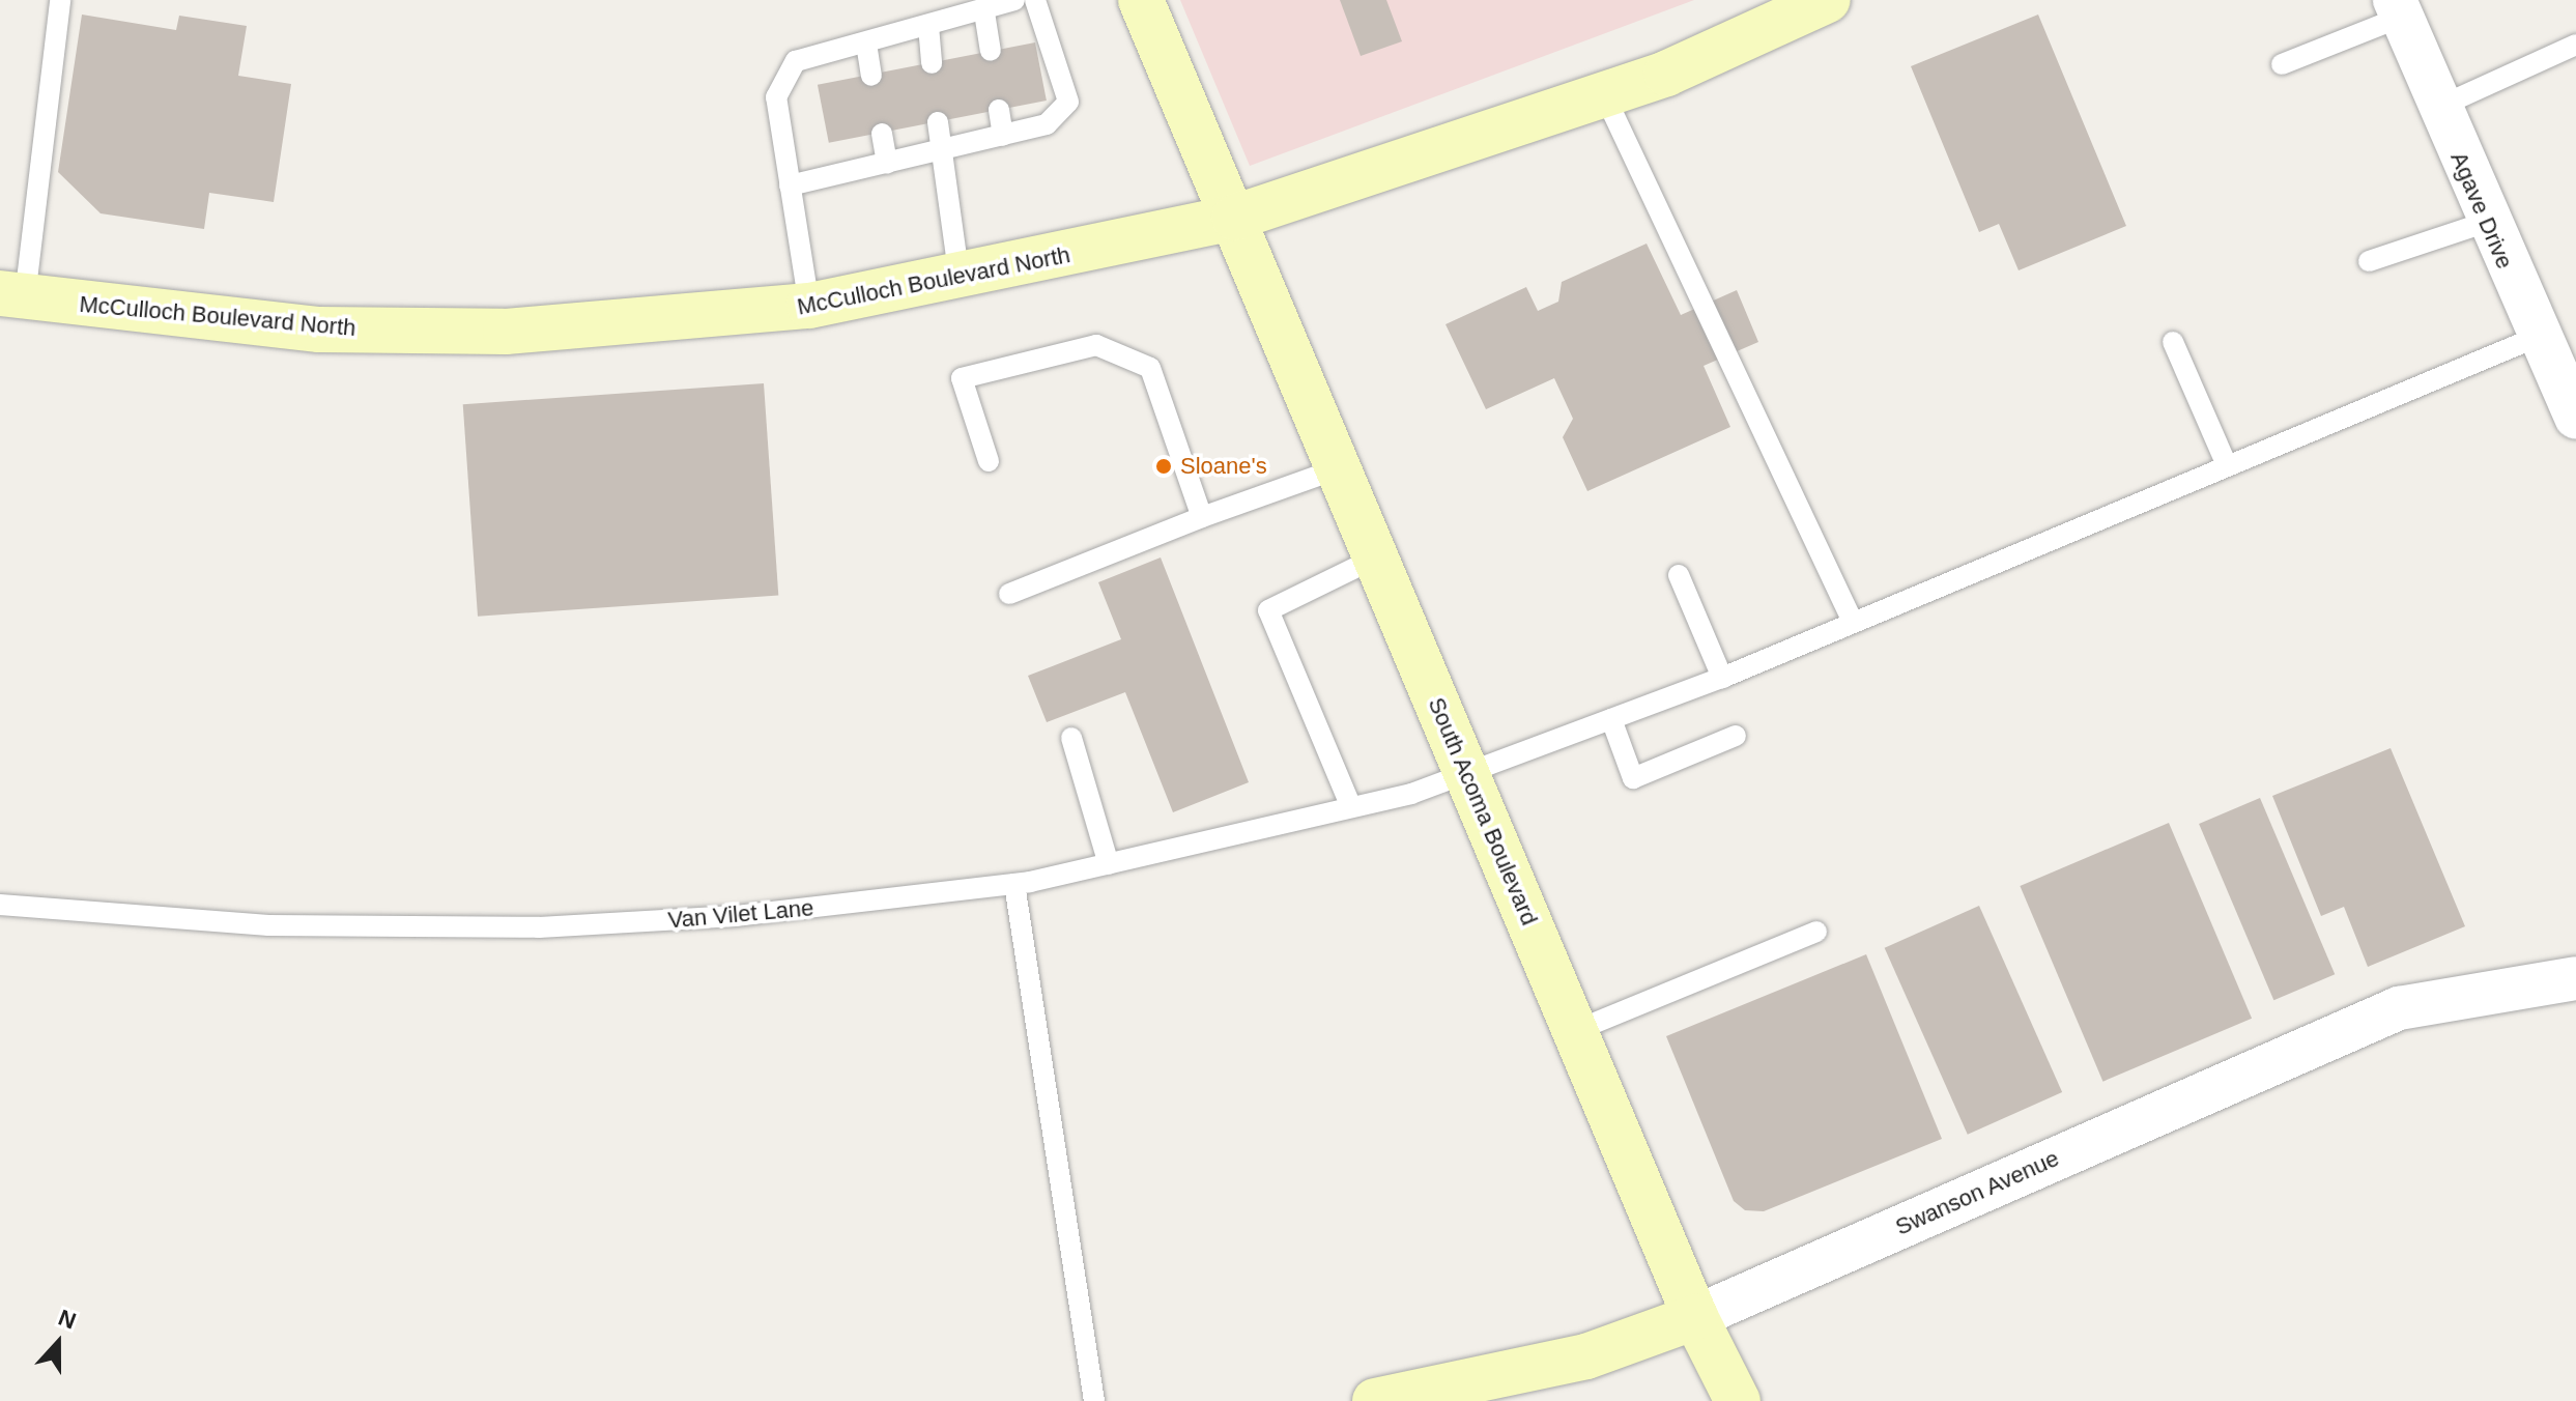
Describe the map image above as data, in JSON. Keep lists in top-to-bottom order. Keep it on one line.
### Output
{"streets":{"main road":["McCulloch Boulevard North","South Acoma Boulevard","Swanson Avenue"],"street":["Agave Drive"],"lane":["Van Vilet Lane"]},"crossings":[["Agave Drive","Van Vilet Lane"],["McCulloch Boulevard North","South Acoma Boulevard"],["South Acoma Boulevard","Van Vilet Lane"],["South Acoma Boulevard","Swanson Avenue"]],"places":["Sloane's"],"north":"top"}
